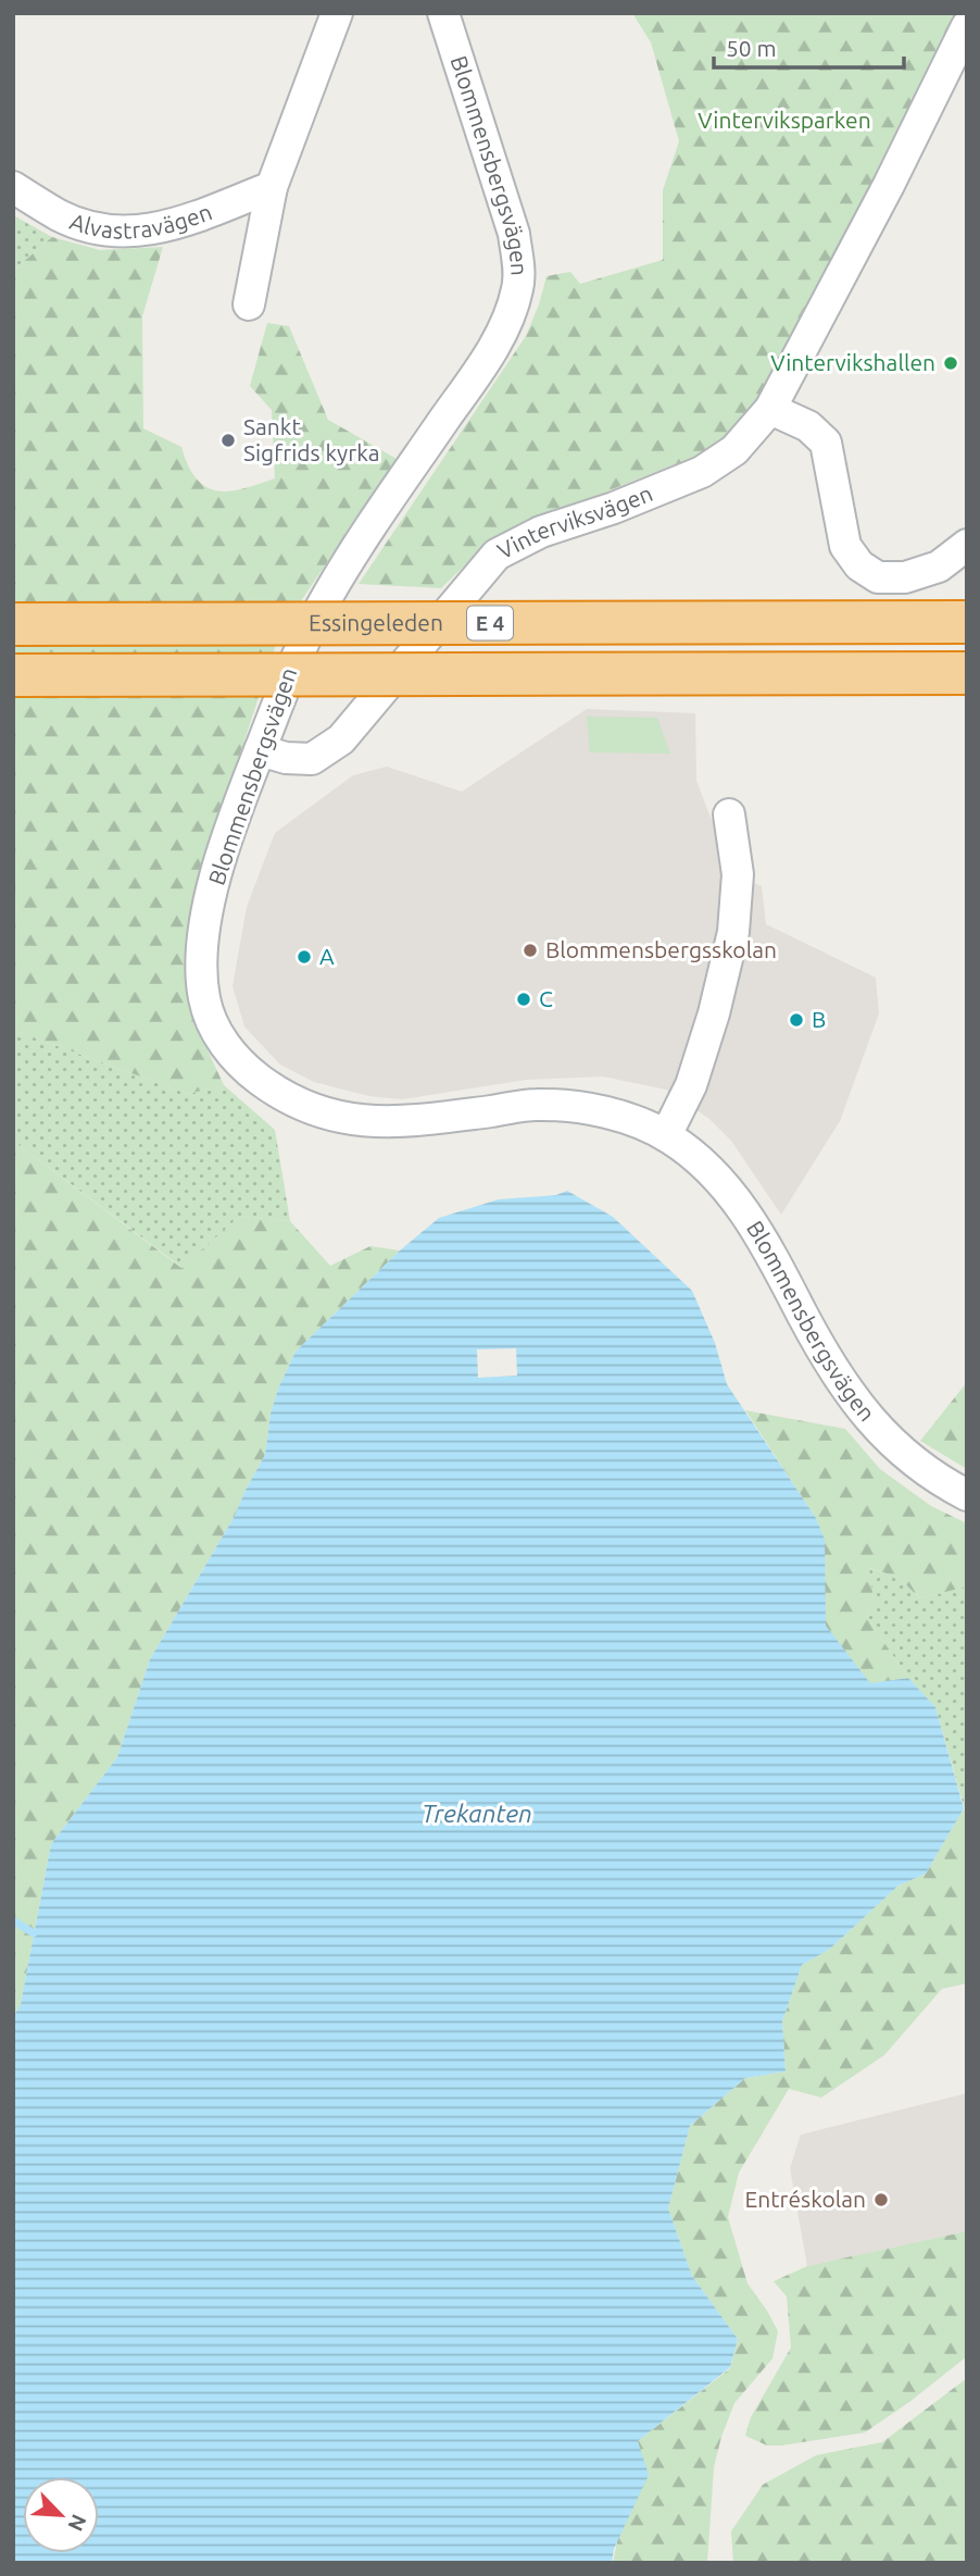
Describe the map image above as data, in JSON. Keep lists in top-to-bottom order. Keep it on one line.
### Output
{"streets":{"highway":["Essingeleden","E 4"],"street":["Blommensbergsvägen","Alvastravägen","Vinterviksvägen"]},"crossings":[["Blommensbergsvägen","Vinterviksvägen"]],"water":["Trekanten"],"parks":["Vinterviksparken"],"places":["Vintervikshallen","Sankt Sigfrids kyrka","Blommensbergsskolan","A","C","B","Entréskolan"],"scale_bar":"50 m","north":"bottom right"}
